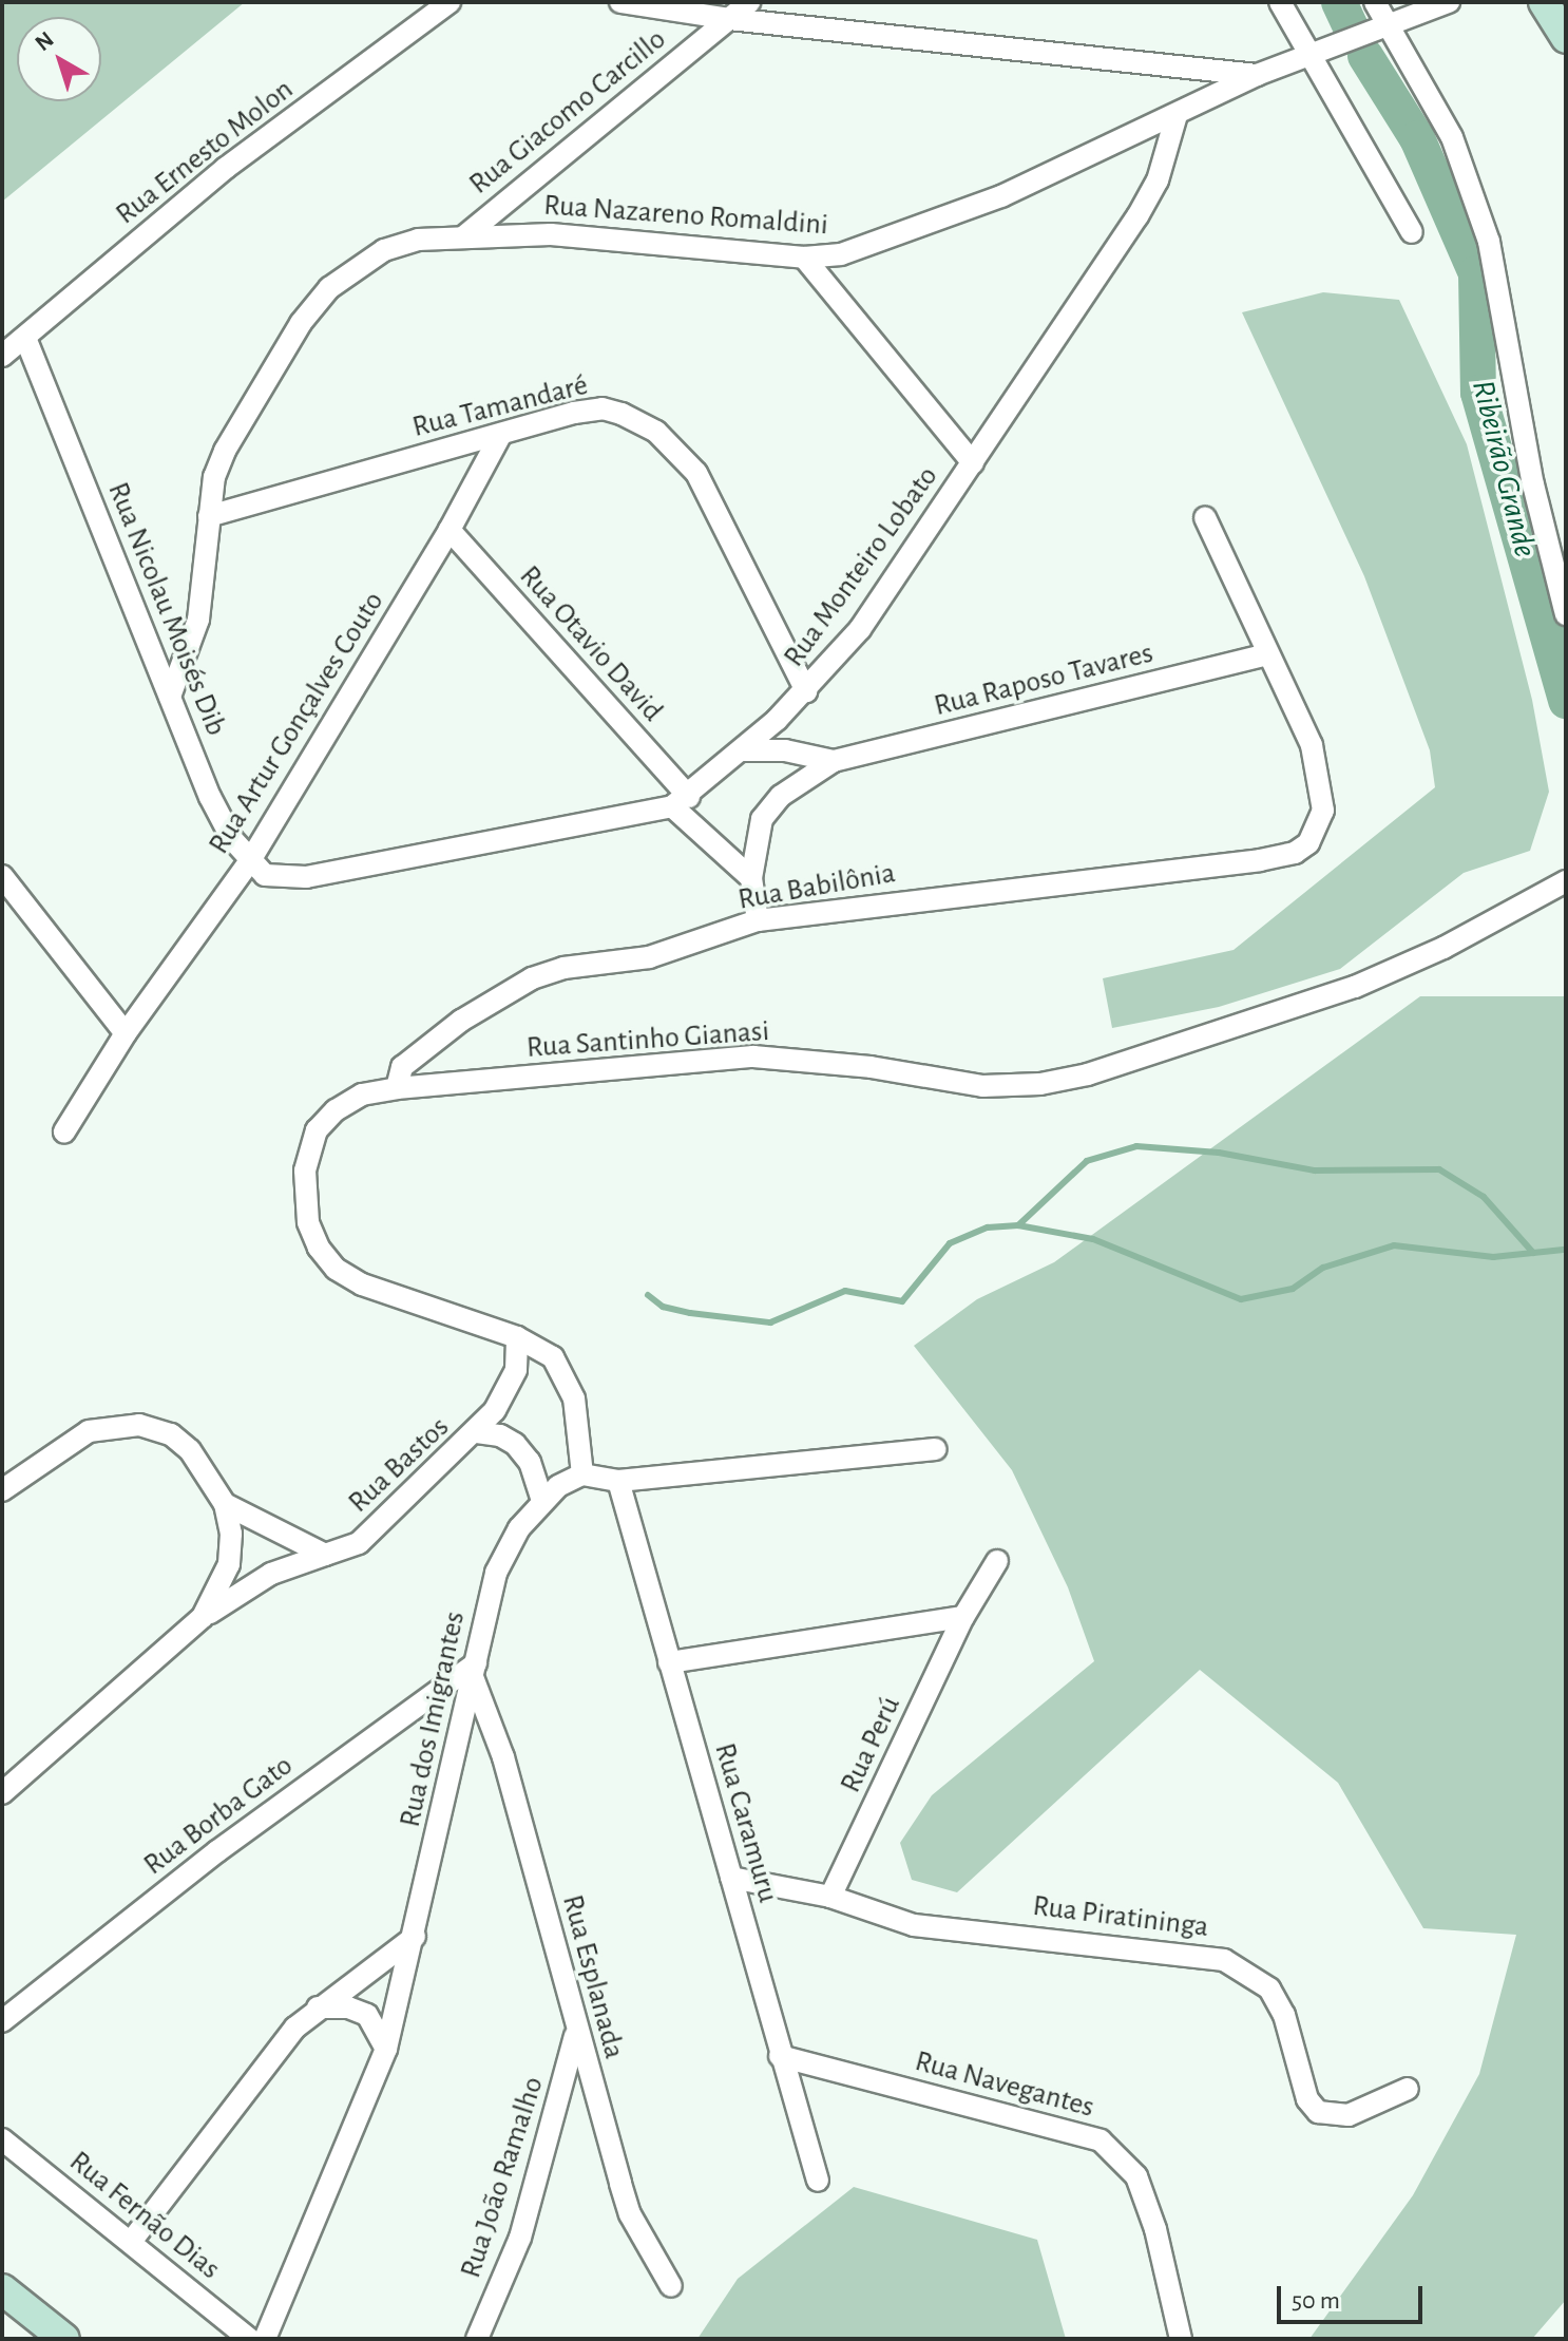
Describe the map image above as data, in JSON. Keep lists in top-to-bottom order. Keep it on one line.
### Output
{"streets":{"street":["Rua Giacomo Carcillo","Rua Ernesto Molon","Rua Nazareno Romaldini","Rua Tamandaré","Rua Monteiro Lobato","Rua Nicolau Moisés Dib","Rua Otavio David","Rua Raposo Tavares","Rua Artur Gonçalves Couto","Rua Babilônia","Rua Santinho Gianasi","Rua Bastos","Rua dos Imigrantes","Rua Perú","Rua Borba Gato","Rua Caramuru","Rua Piratininga","Rua Esplanada","Rua Navegantes","Rua João Ramalho","Rua Fernão Dias"]},"crossings":[["Rua Giacomo Carcillo","Rua Nazareno Romaldini"],["Rua Ernesto Molon","Rua Nicolau Moisés Dib"],["Rua Nazareno Romaldini","Rua Tamandaré"],["Rua Nazareno Romaldini","Rua Monteiro Lobato"],["Rua Nazareno Romaldini","Rua Nicolau Moisés Dib"],["Rua Tamandaré","Rua Monteiro Lobato"],["Rua Tamandaré","Rua Artur Gonçalves Couto"],["Rua Monteiro Lobato","Rua Nicolau Moisés Dib"],["Rua Monteiro Lobato","Rua Otavio David"],["Rua Monteiro Lobato","Rua Raposo Tavares"],["Rua Monteiro Lobato","Rua Artur Gonçalves Couto"],["Rua Nicolau Moisés Dib","Rua Artur Gonçalves Couto"],["Rua Otavio David","Rua Raposo Tavares"],["Rua Otavio David","Rua Artur Gonçalves Couto"],["Rua Raposo Tavares","Rua Babilônia"],["Rua Babilônia","Rua Santinho Gianasi"],["Rua Santinho Gianasi","Rua Bastos"],["Rua Santinho Gianasi","Rua dos Imigrantes"],["Rua Bastos","Rua dos Imigrantes"],["Rua dos Imigrantes","Rua Borba Gato"],["Rua dos Imigrantes","Rua Esplanada"],["Rua Perú","Rua Piratininga"],["Rua Borba Gato","Rua Esplanada"],["Rua Caramuru","Rua Piratininga"],["Rua Caramuru","Rua Navegantes"],["Rua Esplanada","Rua João Ramalho"]],"water":["Ribeirão Grande"],"scale_bar":"50 m","north":"top left"}
